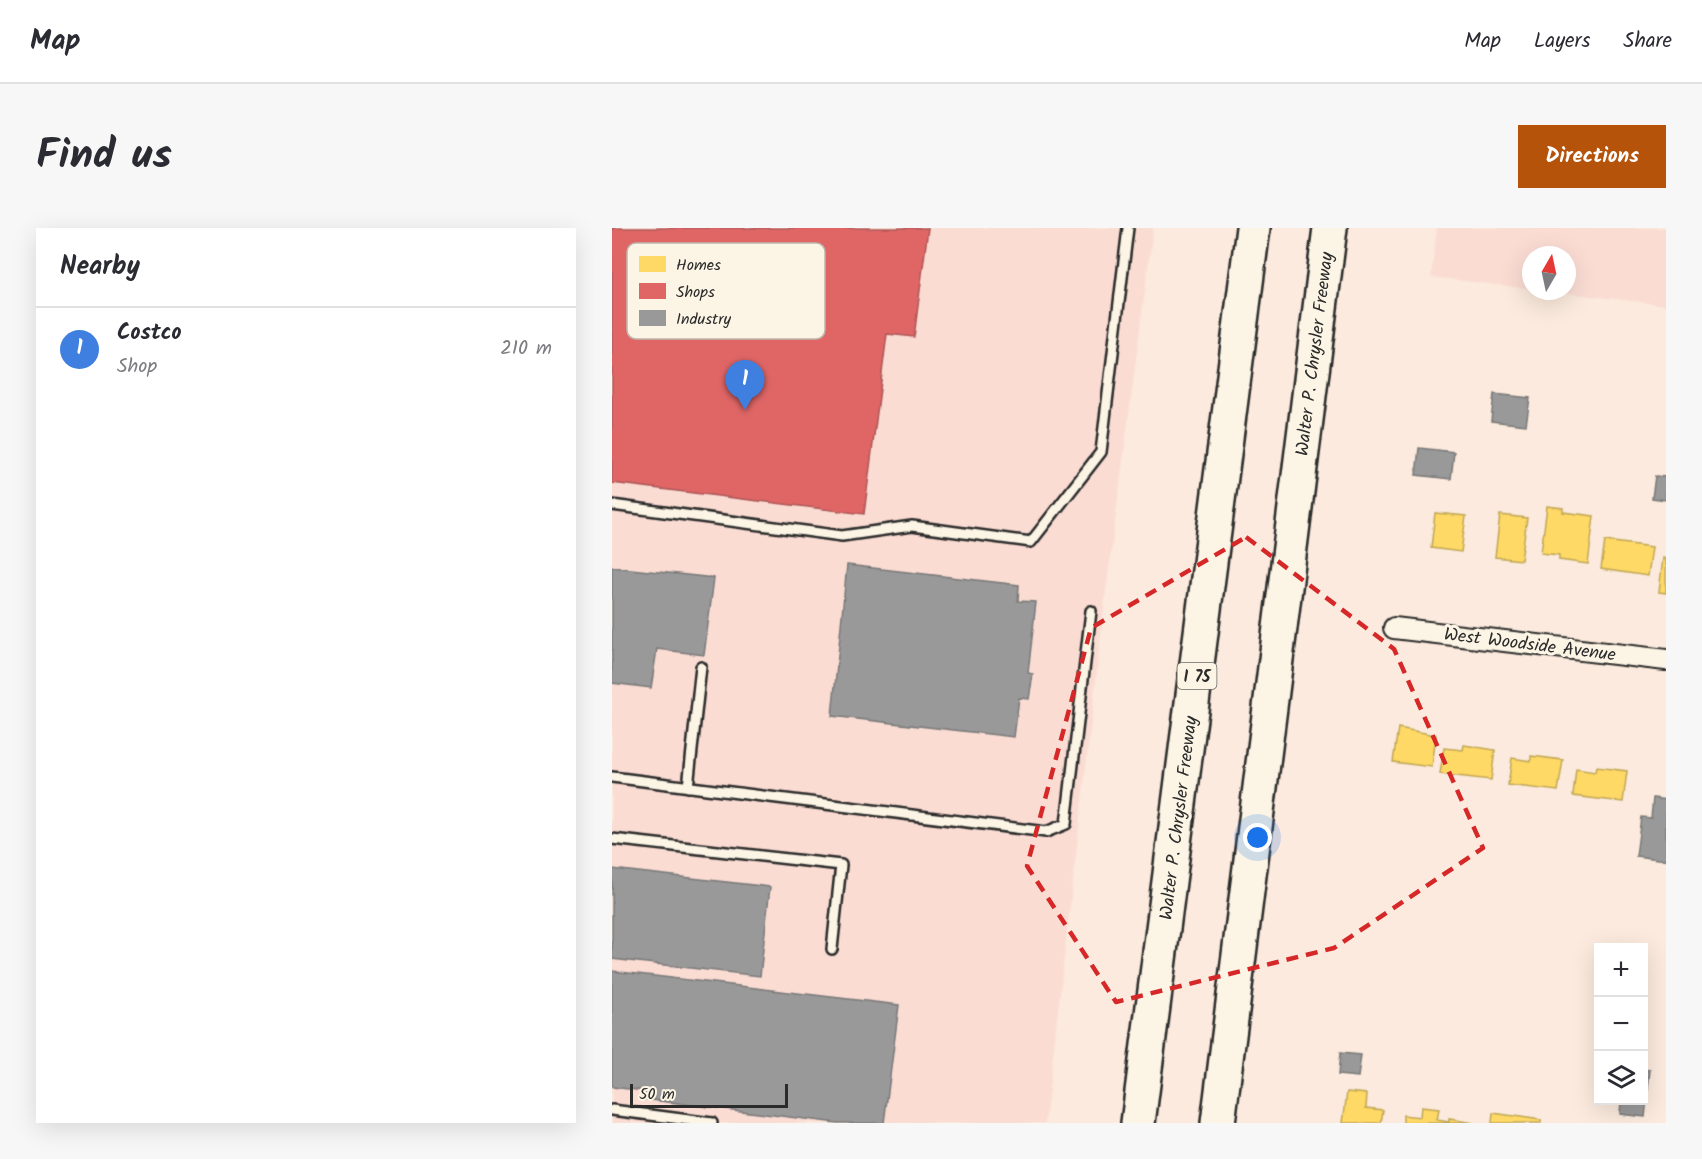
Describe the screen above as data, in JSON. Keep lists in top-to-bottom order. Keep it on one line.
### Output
{"streets":{"highway":["Walter P. Chrysler Freeway","I 75"],"street":["West Woodside Avenue"]},"legend":["Homes","Shops","Industry"],"scale_bar":"50 m","north":"top","page":{"header":"Map","nav":["Map","Layers","Share"],"title":"Find us","buttons":"Directions","heading":"Nearby","list":[{"mark":"1","name":"Costco","note":"Shop","value":"210 m"}],"pins":"1","map_buttons":["+","−"],"scale":"50 m"}}
